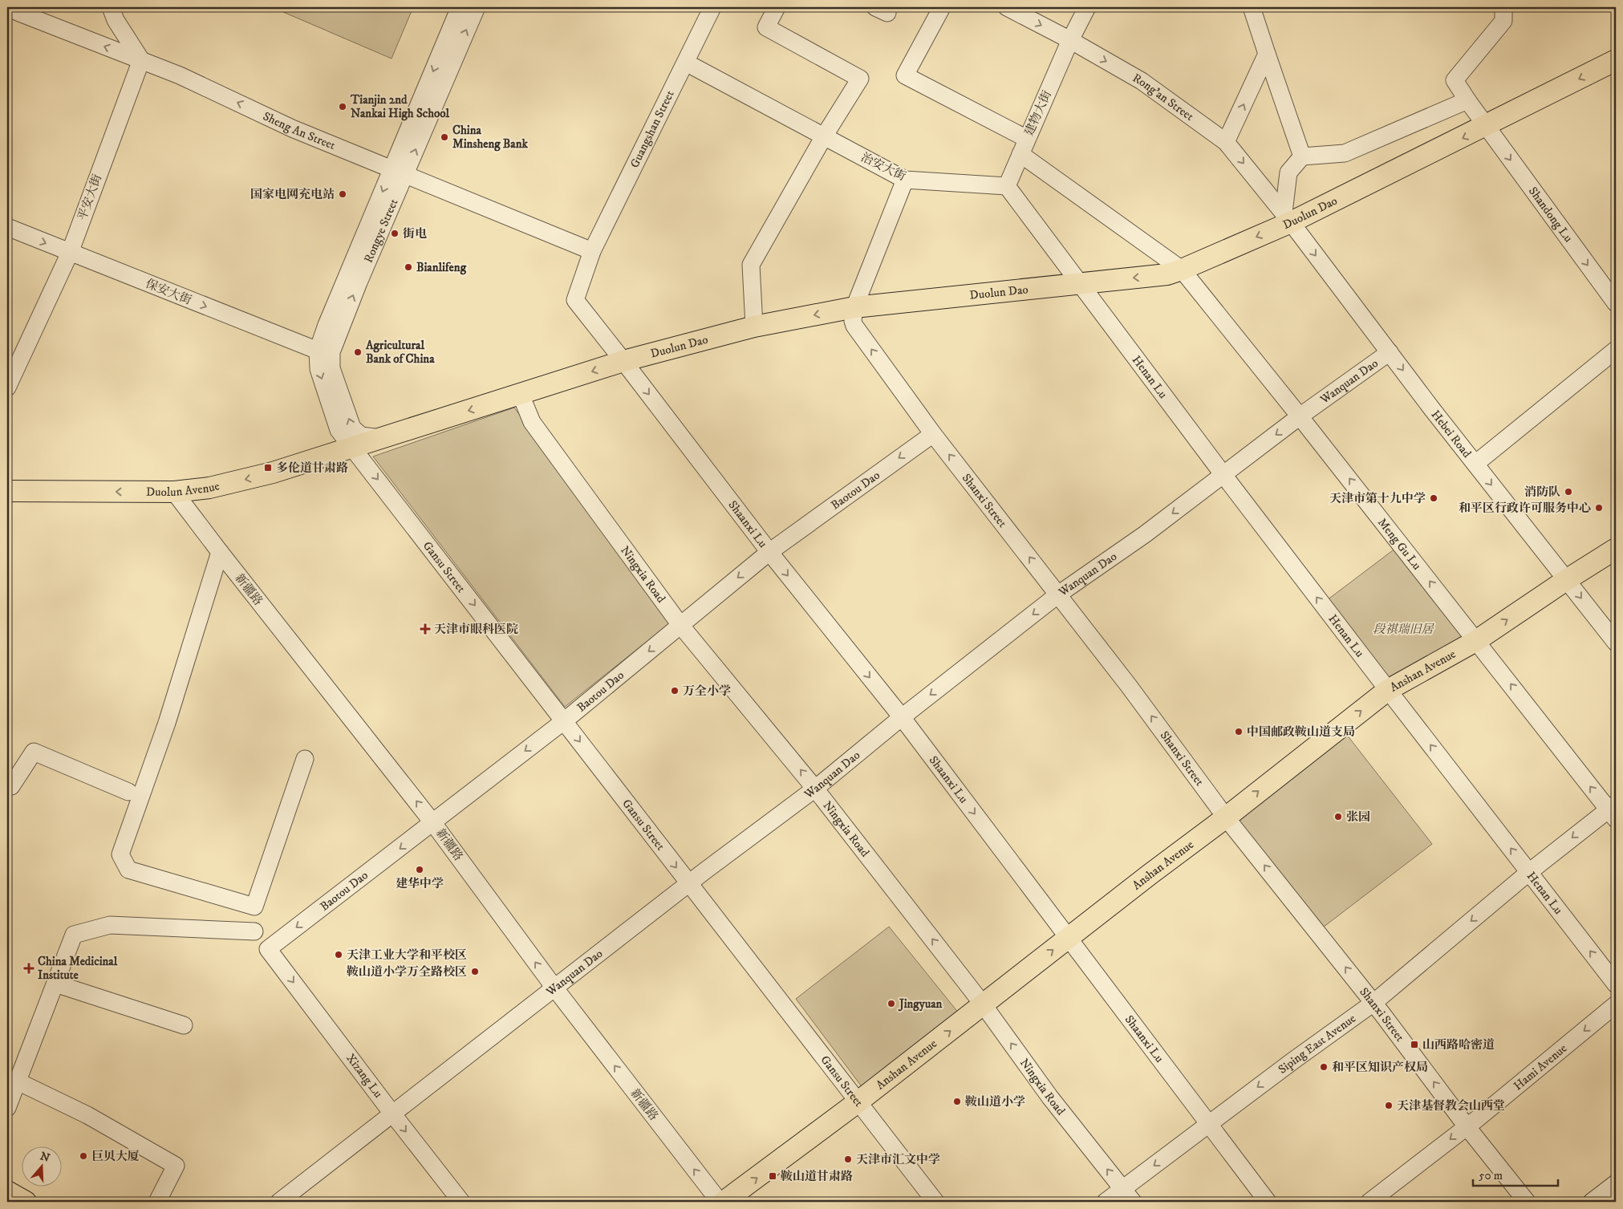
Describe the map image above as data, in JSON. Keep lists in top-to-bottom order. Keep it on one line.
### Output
{"streets":{"main road":["Duolun Dao","Duolun Avenue","Anshan Avenue"],"street":["Rong'an Street","建物大街","Guangshan Street","Sheng An Street","治安大街","平安大街","Shandong Lu","Rongye Street","保安大街","Henan Lu","Wanquan Dao","Hebei Road","Baotou Dao","Shanxi Street","Shaanxi Lu","Meng Gu Lu","Gansu Street","Ningxia Road","新疆路","Siping East Avenue","Hami Avenue","Xizang Lu"]},"crossings":[["Rong'an Street","建物大街"],["Rong'an Street","Duolun Dao"],["Rong'an Street","Hebei Road"],["建物大街","治安大街"],["建物大街","Meng Gu Lu"],["Guangshan Street","Sheng An Street"],["Guangshan Street","治安大街"],["Guangshan Street","Duolun Dao"],["Guangshan Street","Shaanxi Lu"],["Sheng An Street","平安大街"],["Sheng An Street","Rongye Street"],["平安大街","保安大街"],["Duolun Dao","Shandong Lu"],["Duolun Dao","Rongye Street"],["Duolun Dao","Henan Lu"],["Duolun Dao","Hebei Road"],["Duolun Dao","Duolun Avenue"],["Duolun Dao","Shanxi Street"],["Duolun Dao","Shaanxi Lu"],["Duolun Dao","Meng Gu Lu"],["Duolun Dao","Gansu Street"],["Duolun Dao","Ningxia Road"],["Rongye Street","保安大街"],["Rongye Street","Duolun Avenue"],["Rongye Street","Gansu Street"],["Henan Lu","Wanquan Dao"],["Henan Lu","Anshan Avenue"],["Henan Lu","Siping East Avenue"],["Wanquan Dao","Hebei Road"],["Wanquan Dao","Shanxi Street"],["Wanquan Dao","Shaanxi Lu"],["Wanquan Dao","Meng Gu Lu"],["Wanquan Dao","Gansu Street"],["Wanquan Dao","Ningxia Road"],["Wanquan Dao","新疆路"],["Wanquan Dao","Xizang Lu"],["Hebei Road","Anshan Avenue"],["Duolun Avenue","Gansu Street"],["Duolun Avenue","新疆路"],["Baotou Dao","Shanxi Street"],["Baotou Dao","Shaanxi Lu"],["Baotou Dao","Gansu Street"],["Baotou Dao","Ningxia Road"],["Baotou Dao","新疆路"],["Baotou Dao","Xizang Lu"],["Shanxi Street","Anshan Avenue"],["Shanxi Street","Siping East Avenue"],["Shanxi Street","Hami Avenue"],["Shaanxi Lu","Anshan Avenue"],["Shaanxi Lu","Siping East Avenue"],["Meng Gu Lu","Anshan Avenue"],["Meng Gu Lu","Siping East Avenue"],["Gansu Street","Anshan Avenue"],["Ningxia Road","Anshan Avenue"],["Ningxia Road","Siping East Avenue"]],"one_way":["Rong'an Street","Sheng An Street","Duolun Dao","Shandong Lu","保安大街","Henan Lu","Wanquan Dao","Hebei Road","Duolun Avenue","Baotou Dao","Shanxi Street","Shaanxi Lu","Meng Gu Lu","Gansu Street","Ningxia Road","新疆路","Anshan Avenue","Siping East Avenue","Hami Avenue","Xizang Lu"],"parks":["段祺瑞旧居"],"places":{"other":["Tianjin 2nd Nankai High School","China Minsheng Bank","国家电网充电站","街电","Bianlifeng","Agricultural Bank of China","消防队","天津市第十九中学","和平区行政许可服务中心","万全小学","中国邮政鞍山道支局","张园","建华中学","天津工业大学和平校区","鞍山道小学万全路校区","Jingyuan","和平区知识产权局","鞍山道小学","天津基督教会山西堂","巨贝大厦","天津市汇文中学"],"transit":["多伦道甘肃路","山西路哈密道","鞍山道甘肃路"],"health":["天津市眼科医院","China Medicinal Institute"]},"scale_bar":"50 m","north":"top"}
